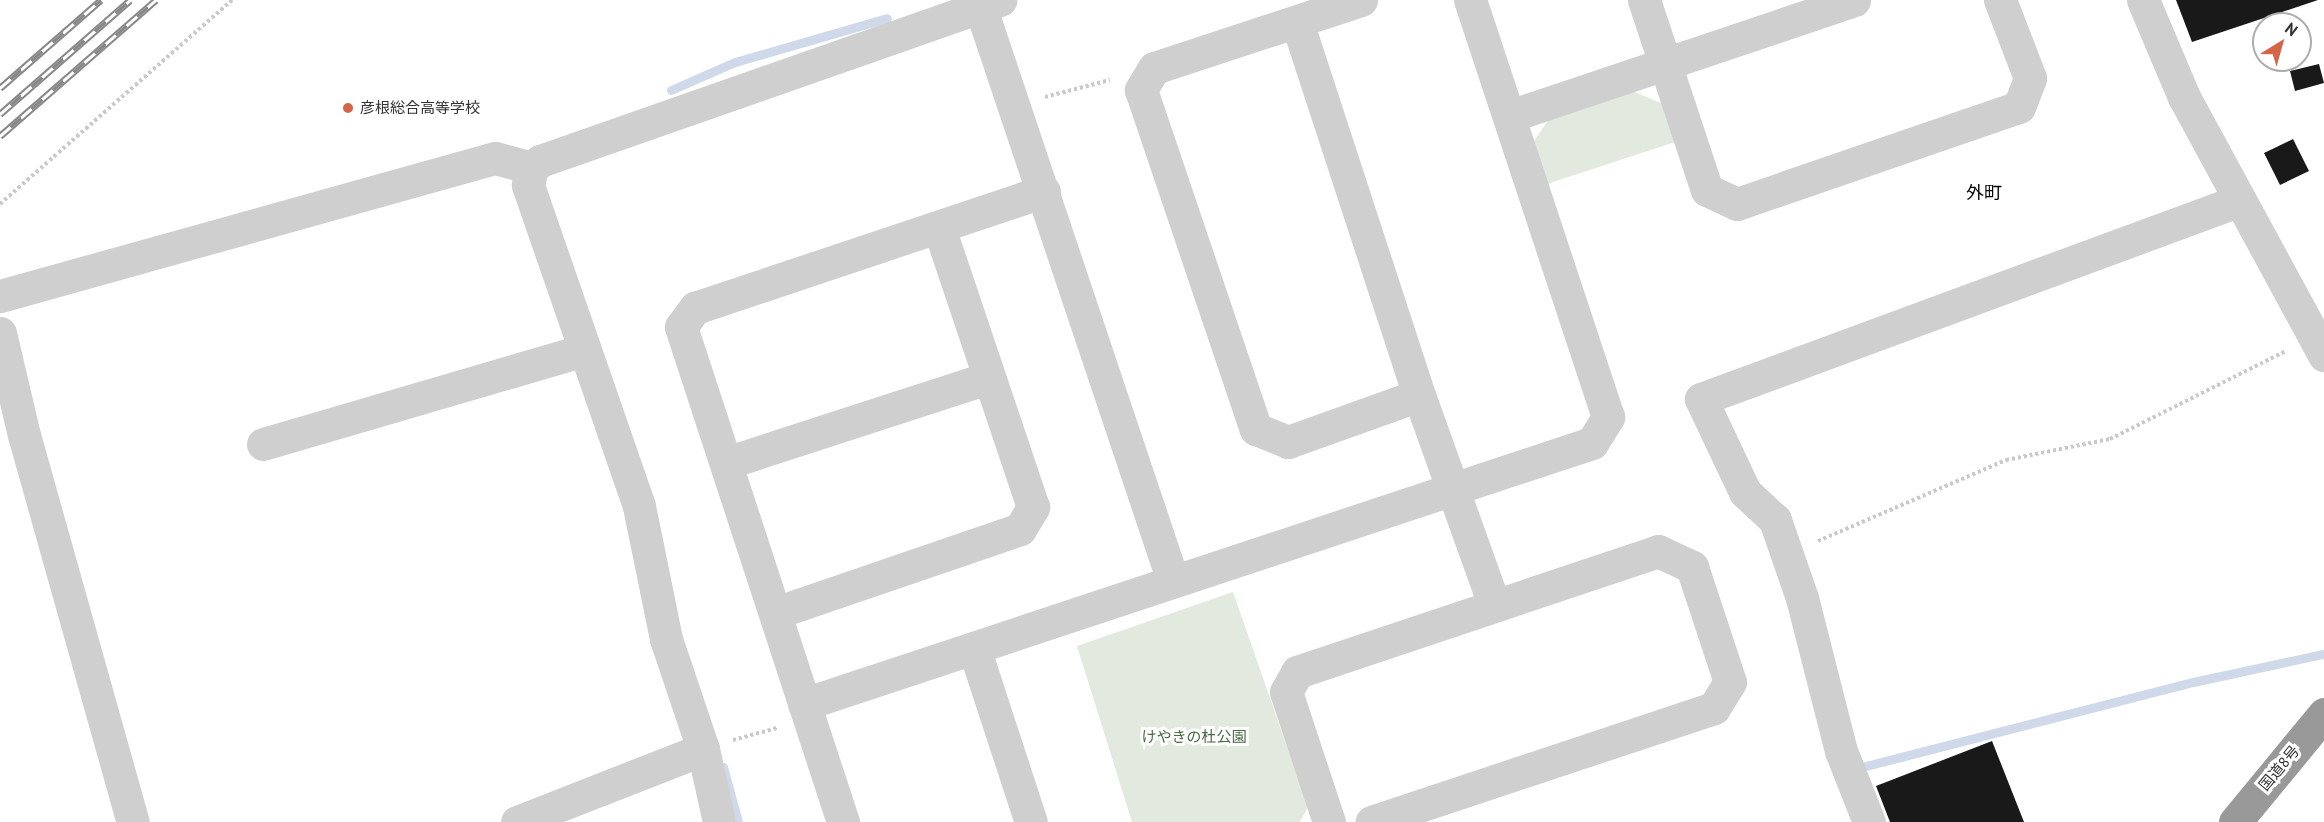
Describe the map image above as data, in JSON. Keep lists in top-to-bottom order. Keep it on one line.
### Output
{"streets":{"highway":["国道8号"]},"districts":["外町"],"parks":["けやきの杜公園"],"places":["彦根総合高等学校"],"north":"top right"}
